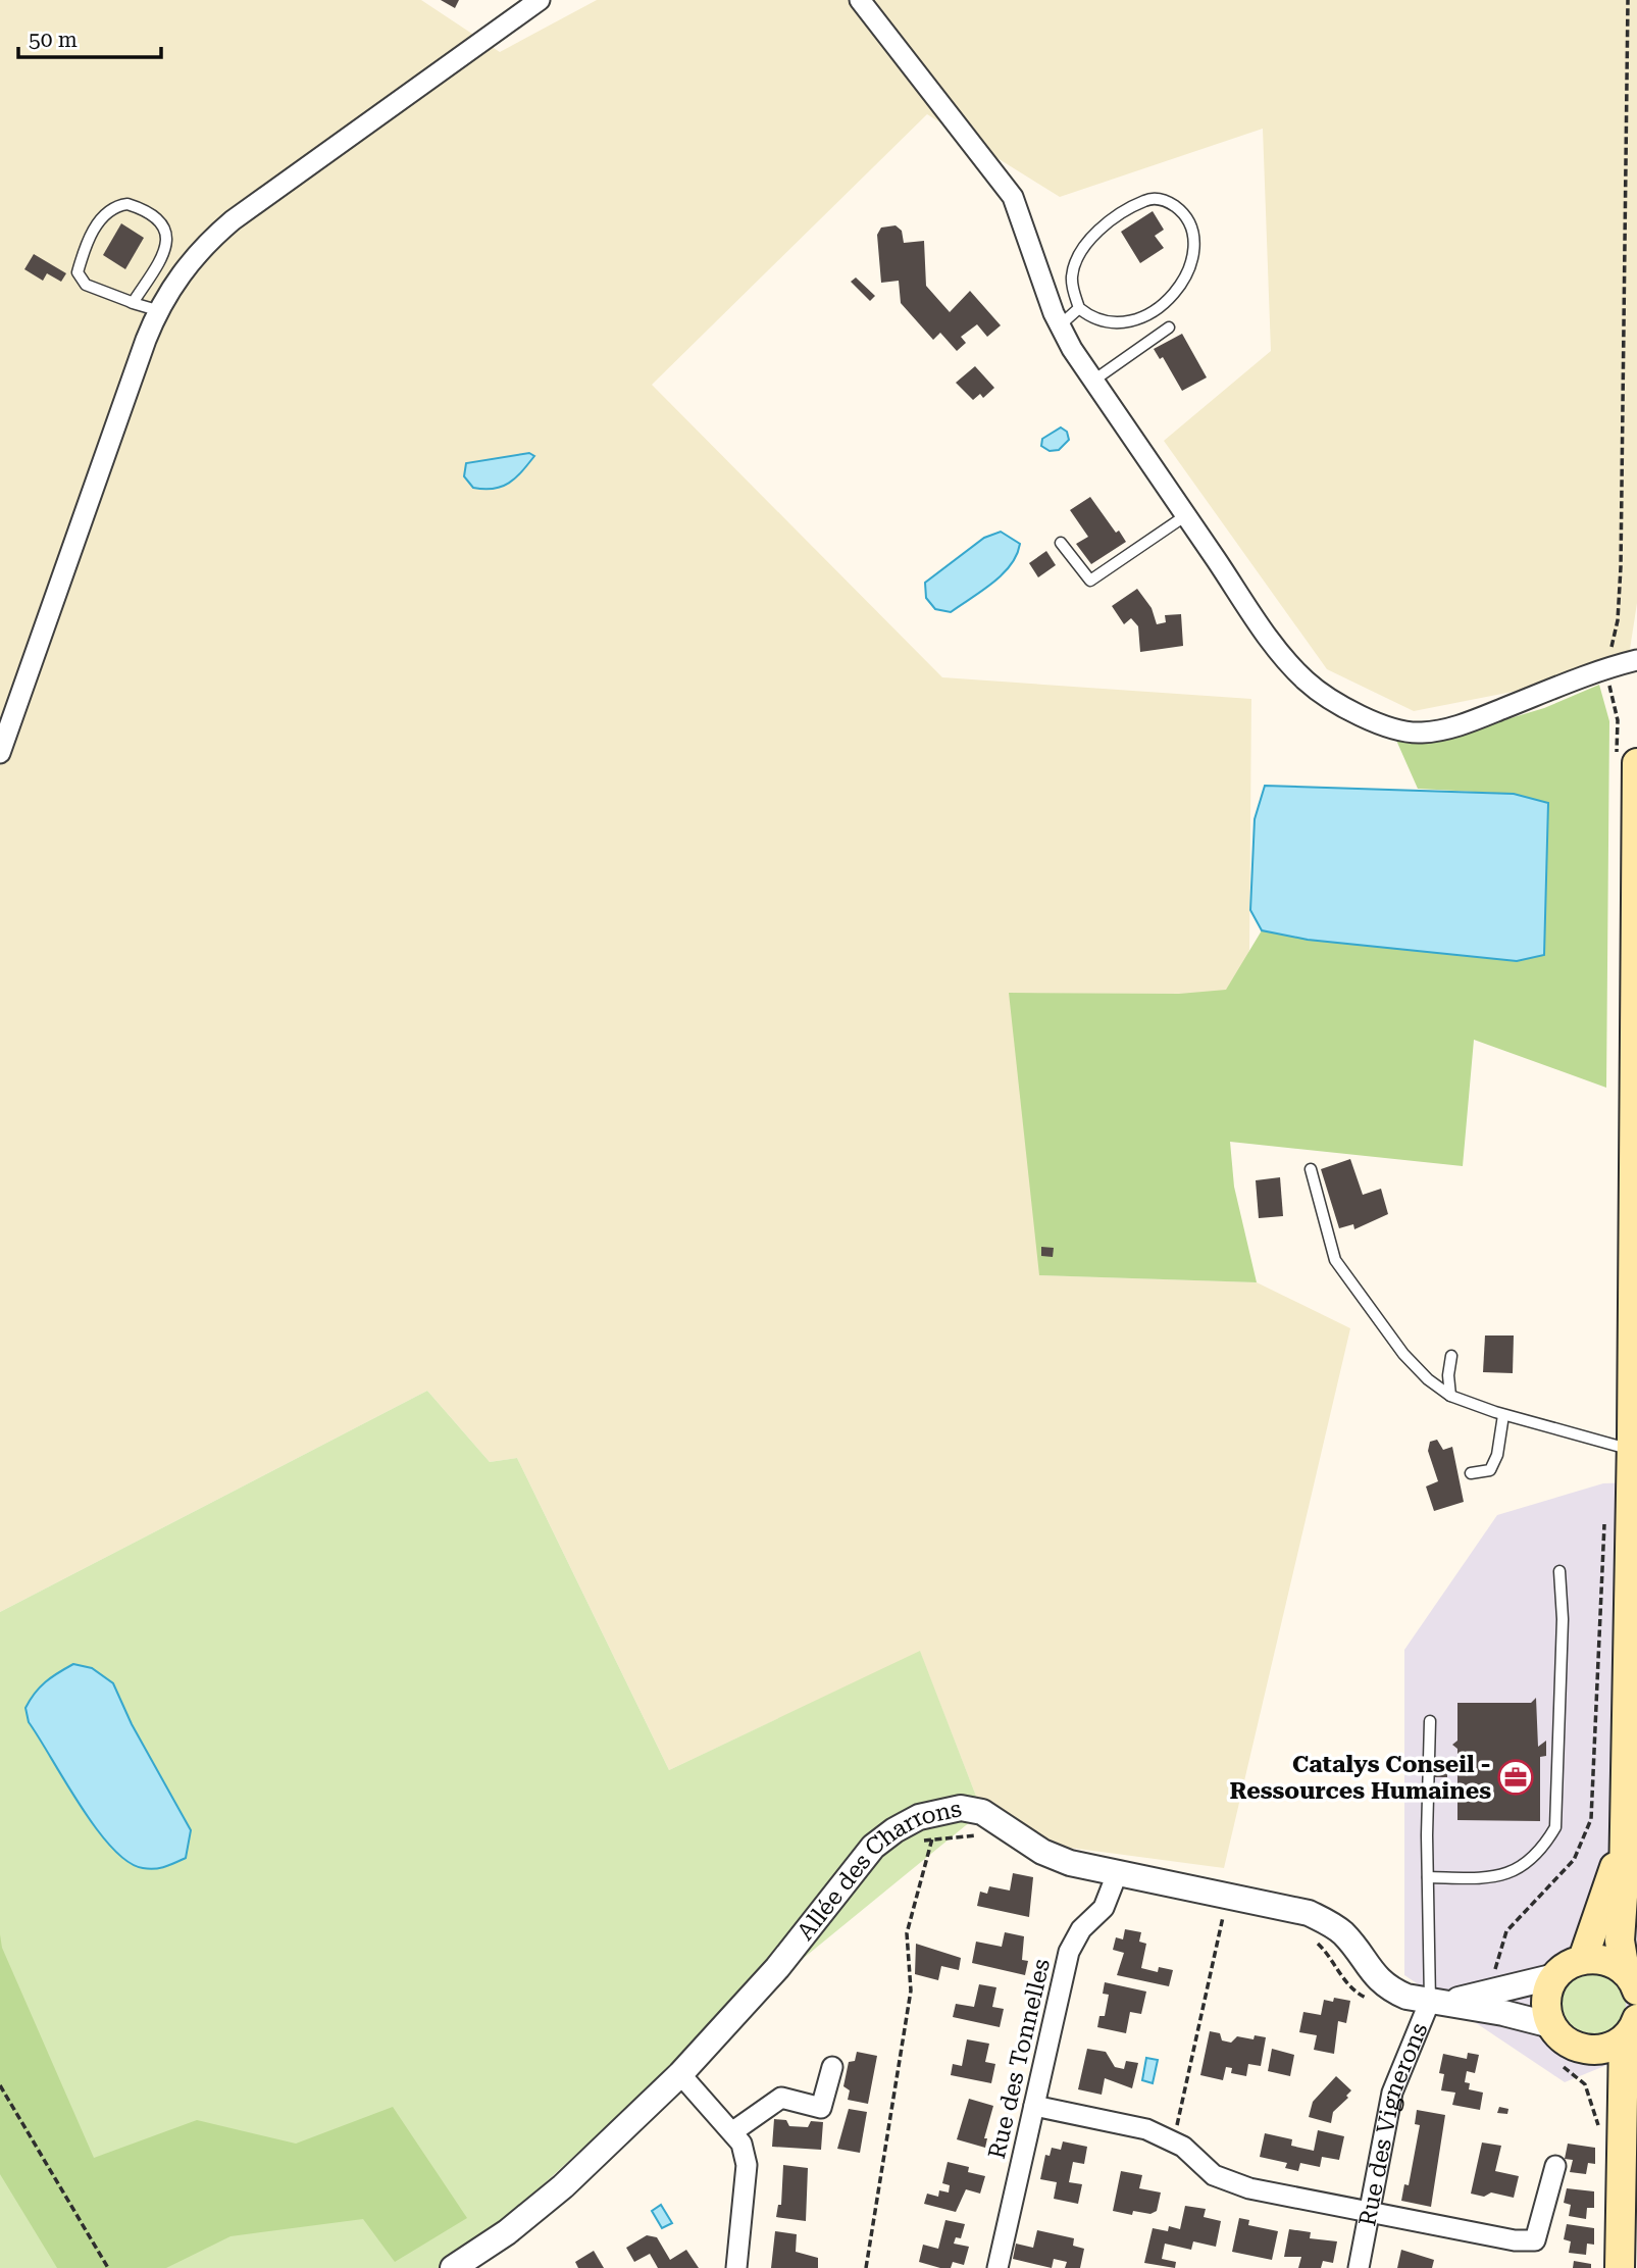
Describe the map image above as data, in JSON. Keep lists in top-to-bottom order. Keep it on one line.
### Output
{"streets":{"street":["Allée des Charrons","Rue des Tonnelles","Rue des Vignerons"]},"crossings":[["Allée des Charrons","Rue des Tonnelles"],["Allée des Charrons","Rue des Vignerons"]],"places":{"office":["Catalys Conseil - Ressources Humaines"]},"scale_bar":"50 m"}
